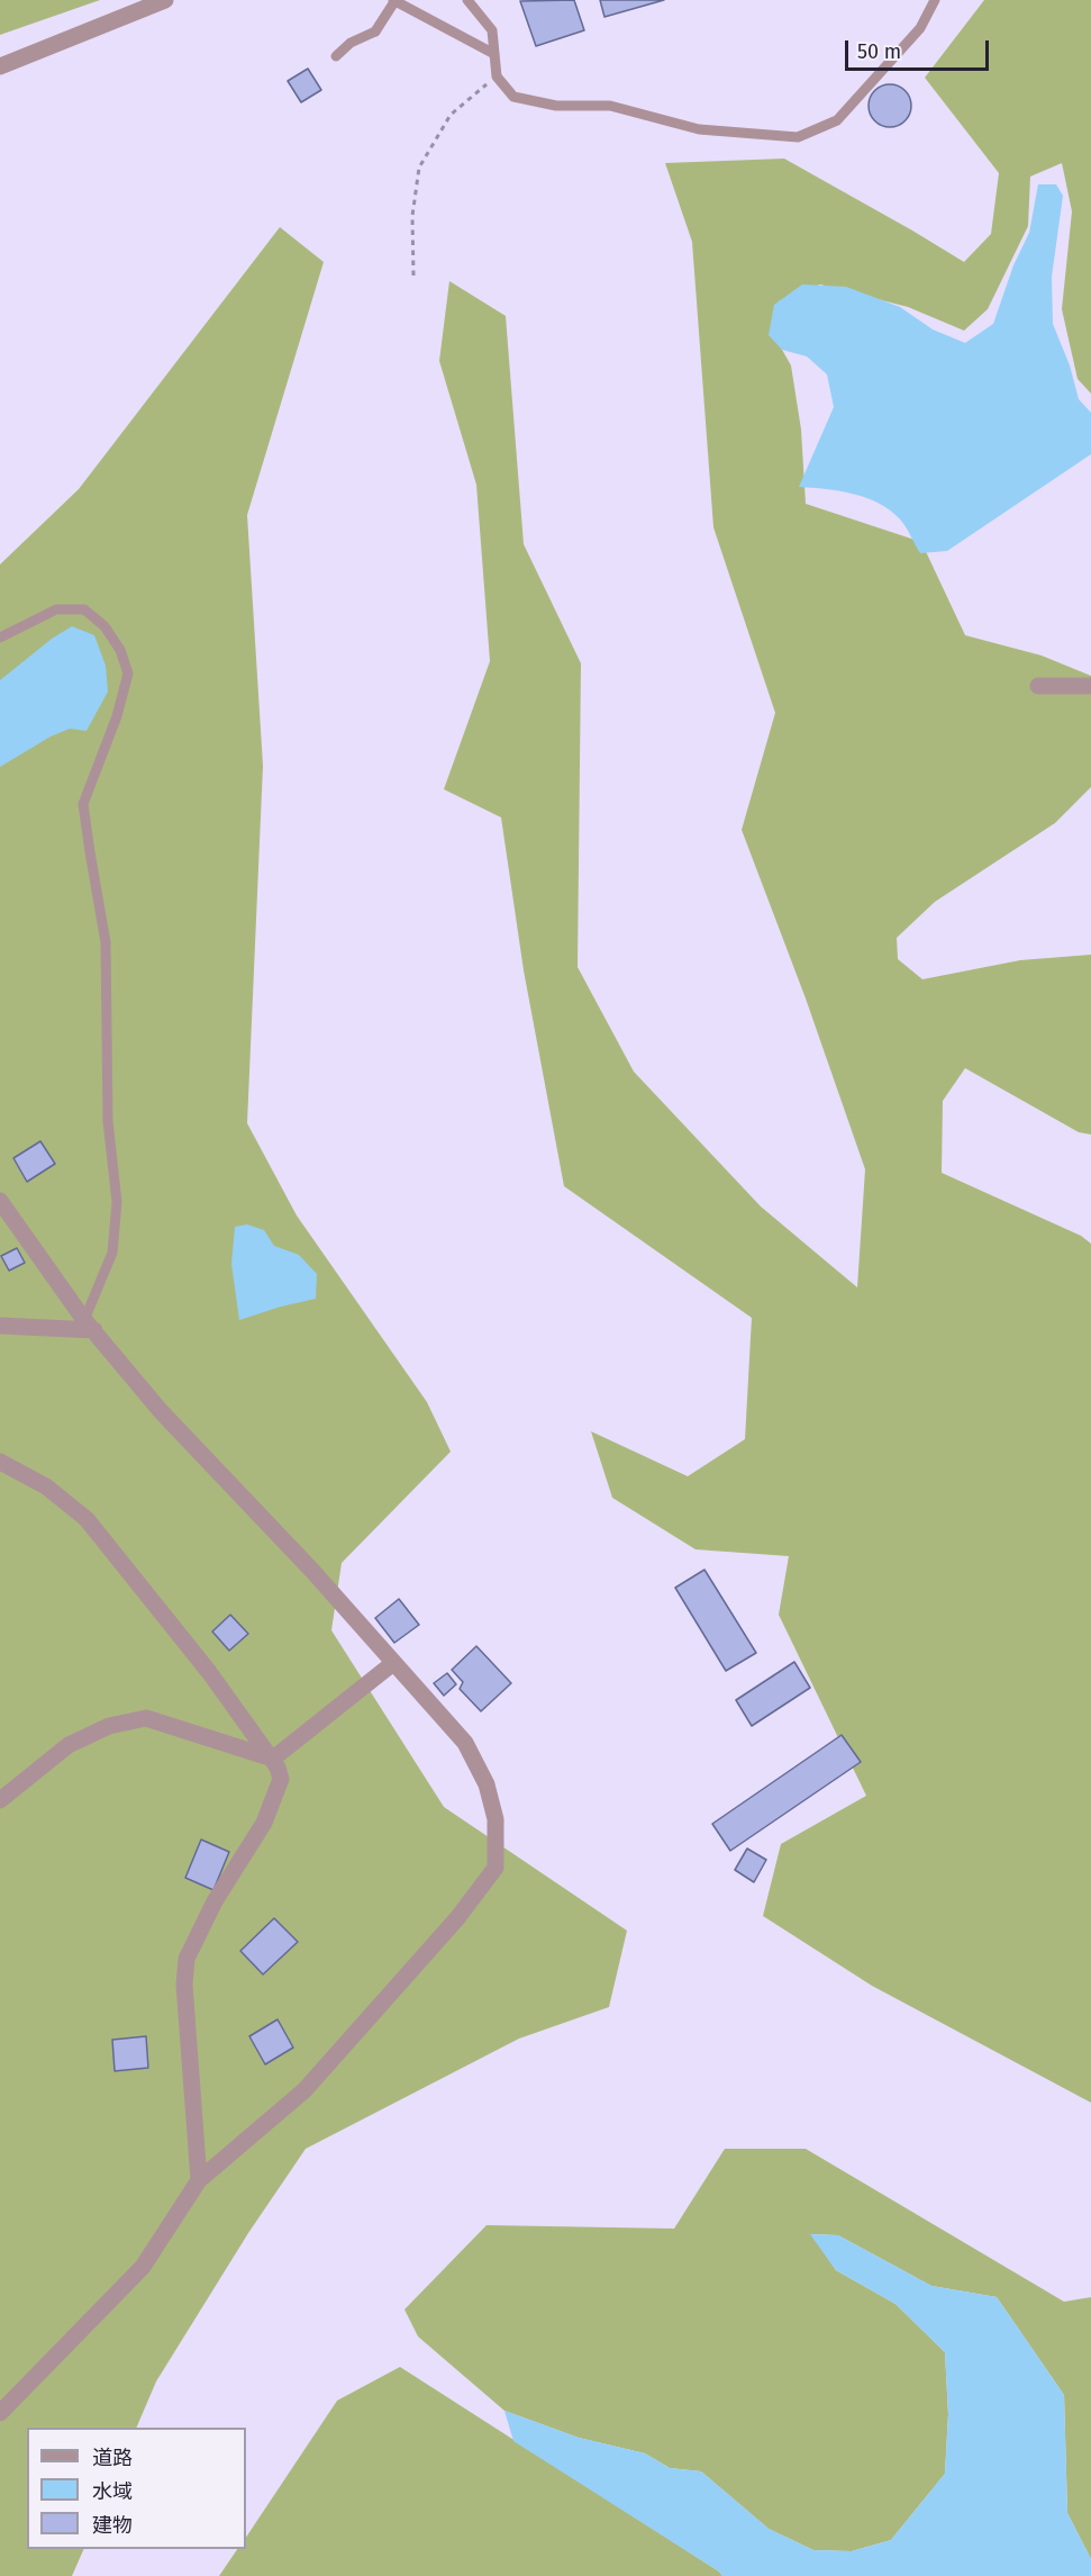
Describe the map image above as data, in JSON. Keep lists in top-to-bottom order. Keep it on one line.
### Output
{"legend":["道路","水域","建物"],"scale_bar":"50 m"}
